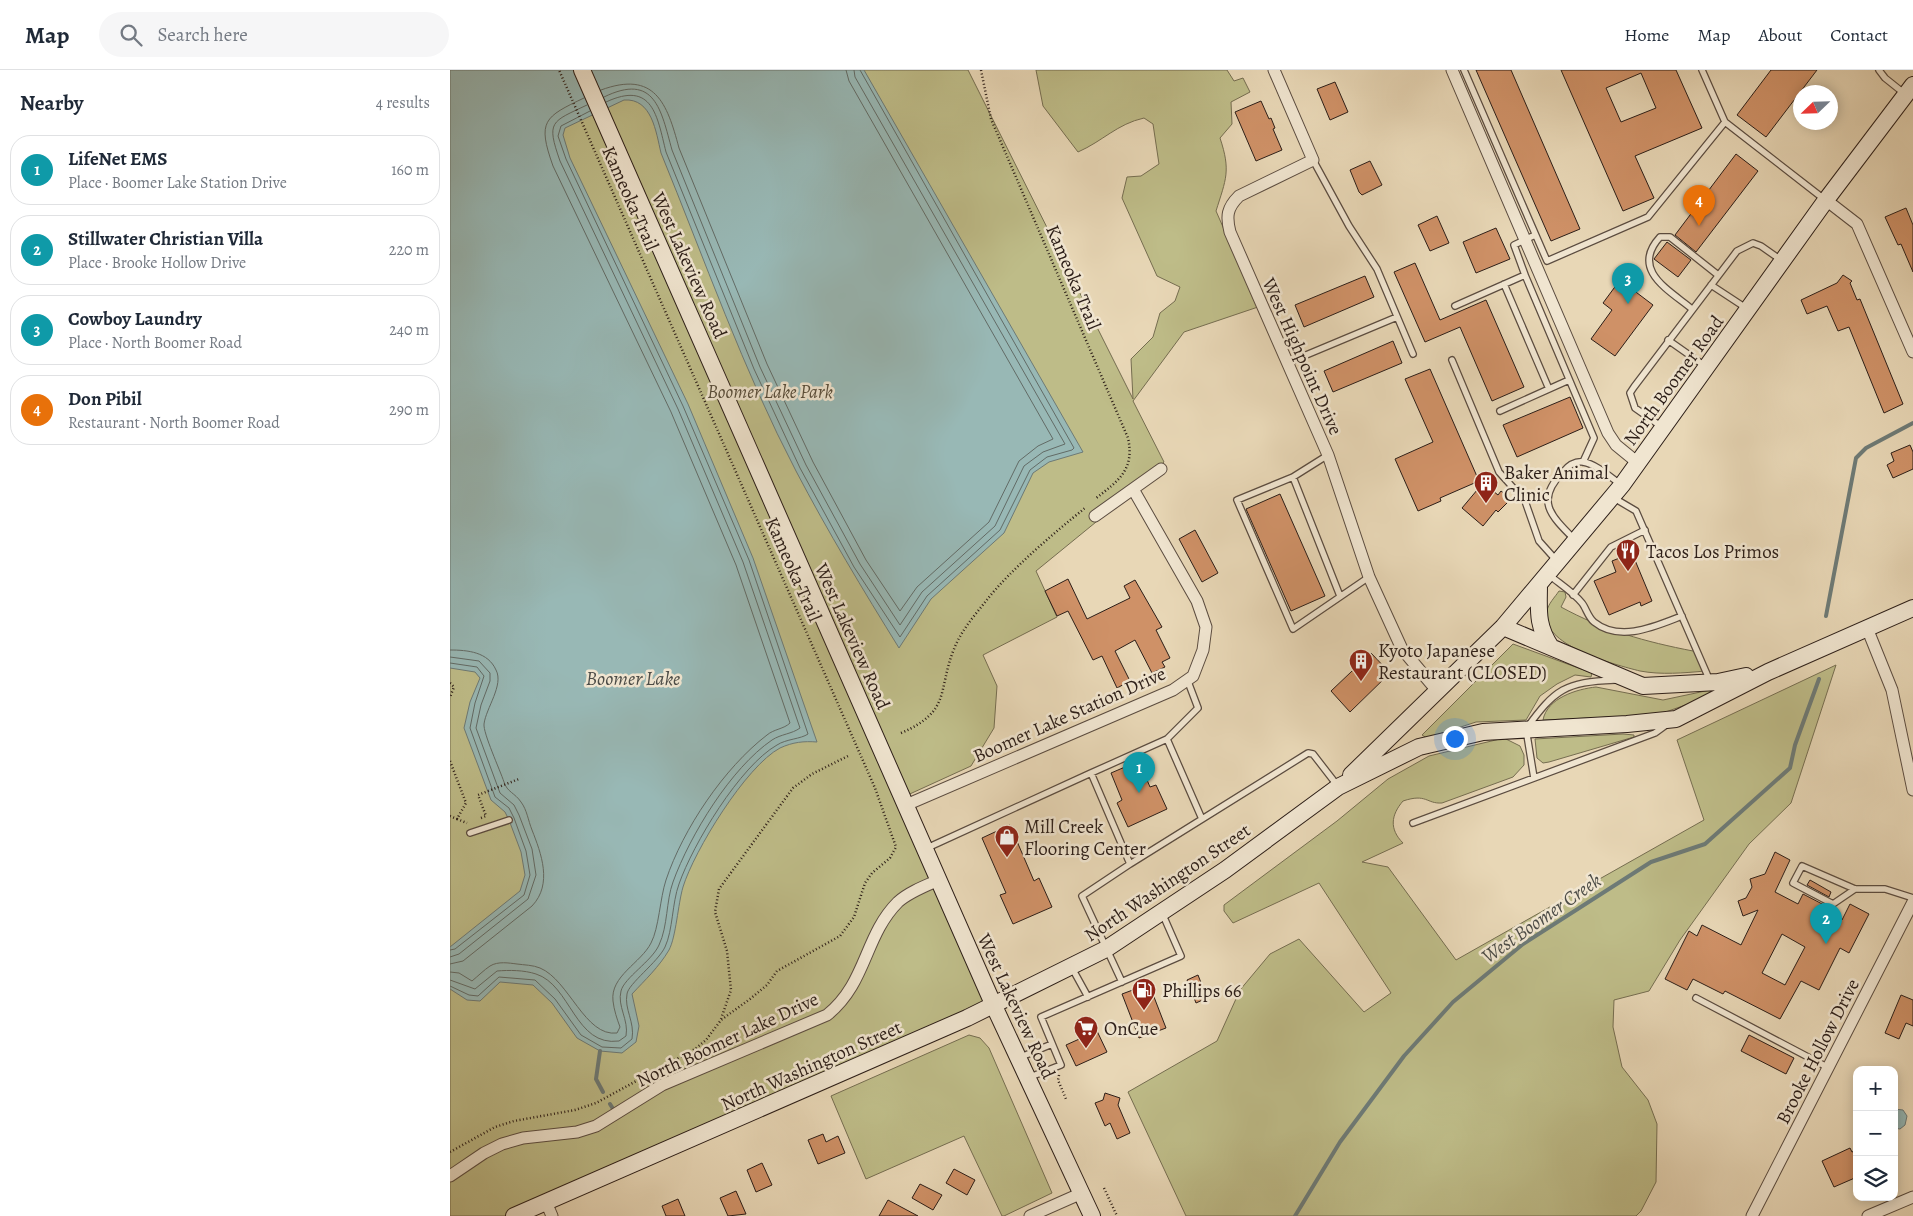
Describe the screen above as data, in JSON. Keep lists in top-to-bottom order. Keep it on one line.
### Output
{"streets":{"main road":["West Lakeview Road","North Boomer Road","North Washington Street"],"street":["West Highpoint Drive","Boomer Lake Station Drive","North Boomer Lake Drive","Brooke Hollow Drive"],"path":["Kameoka Trail"]},"crossings":[["West Lakeview Road","Boomer Lake Station Drive"],["West Lakeview Road","North Washington Street"],["West Lakeview Road","North Boomer Lake Drive"],["West Highpoint Drive","North Boomer Road"],["North Boomer Road","North Washington Street"]],"water":["Boomer Lake","West Boomer Creek"],"parks":["Boomer Lake Park"],"places":{"building":["Baker Animal Clinic","Kyoto Japanese Restaurant (CLOSED)"],"restaurant":["Tacos Los Primos"],"shop":["Mill Creek Flooring Center"],"fuel station":["Phillips 66"],"supermarket":["OnCue"]},"north":"bottom left","page":{"header":"Map","search":"Search here","nav":["Home","Map","About","Contact"],"heading":["Nearby","4 results"],"list":[{"mark":"1","name":"LifeNet EMS","note":"Place · Boomer Lake Station Drive","value":"160 m"},{"mark":"2","name":"Stillwater Christian Villa","note":"Place · Brooke Hollow Drive","value":"220 m"},{"mark":"3","name":"Cowboy Laundry","note":"Place · North Boomer Road","value":"240 m"},{"mark":"4","name":"Don Pibil","note":"Restaurant · North Boomer Road","value":"290 m"}],"pins":["4","3","1","2"],"map_buttons":["+","−"]}}
